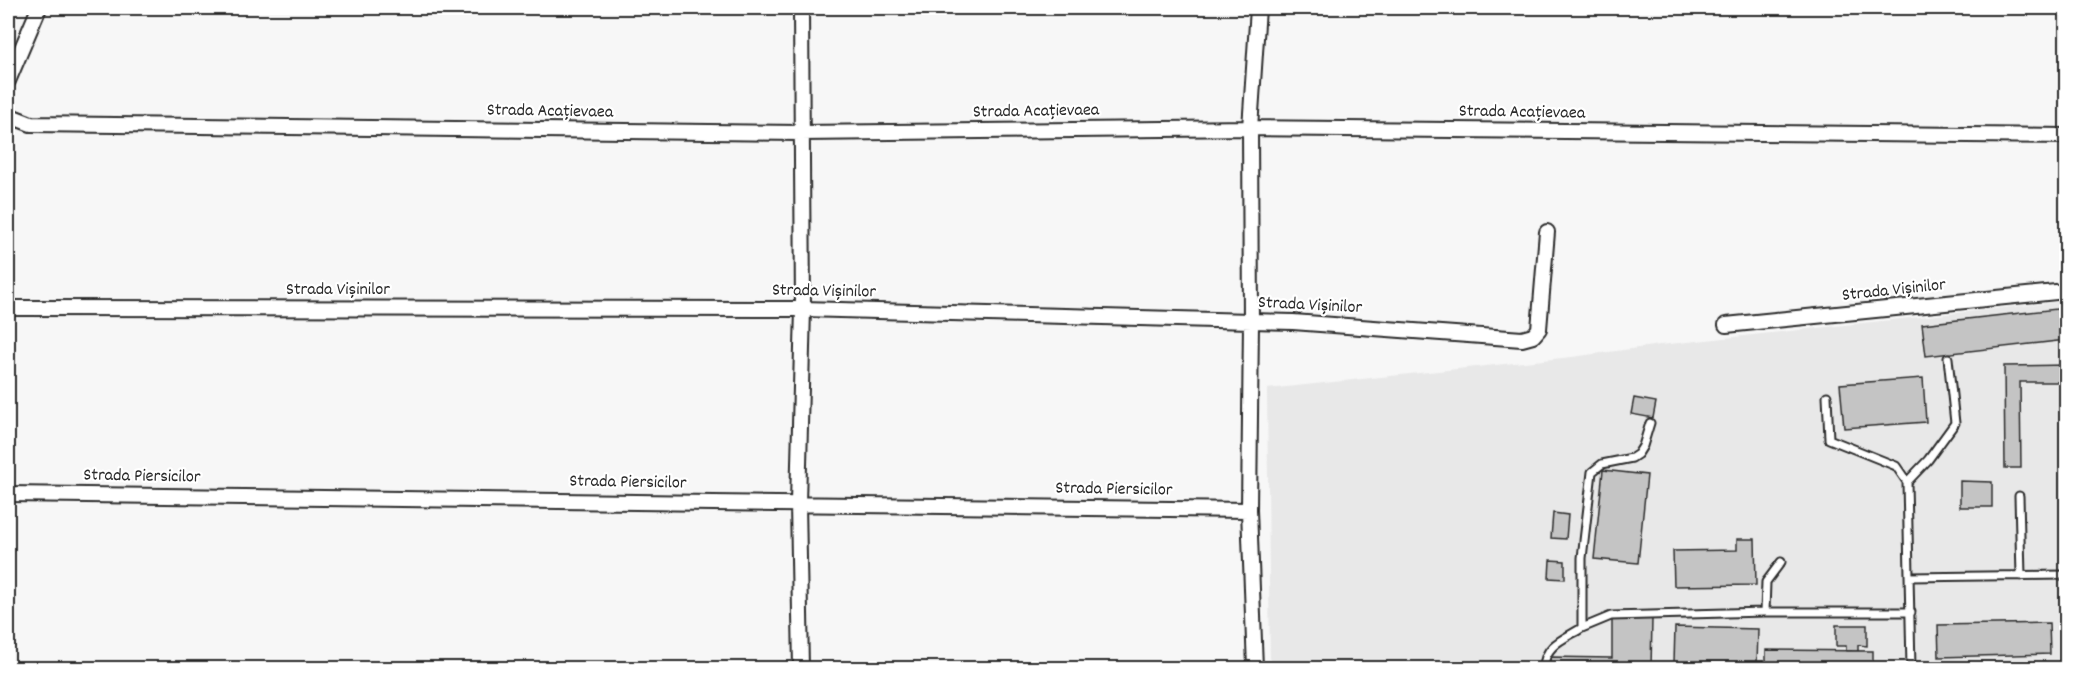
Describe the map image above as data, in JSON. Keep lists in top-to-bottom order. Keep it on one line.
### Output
{"streets":{"street":["Strada Acațievaea","Strada Vișinilor","Strada Piersicilor"]}}
